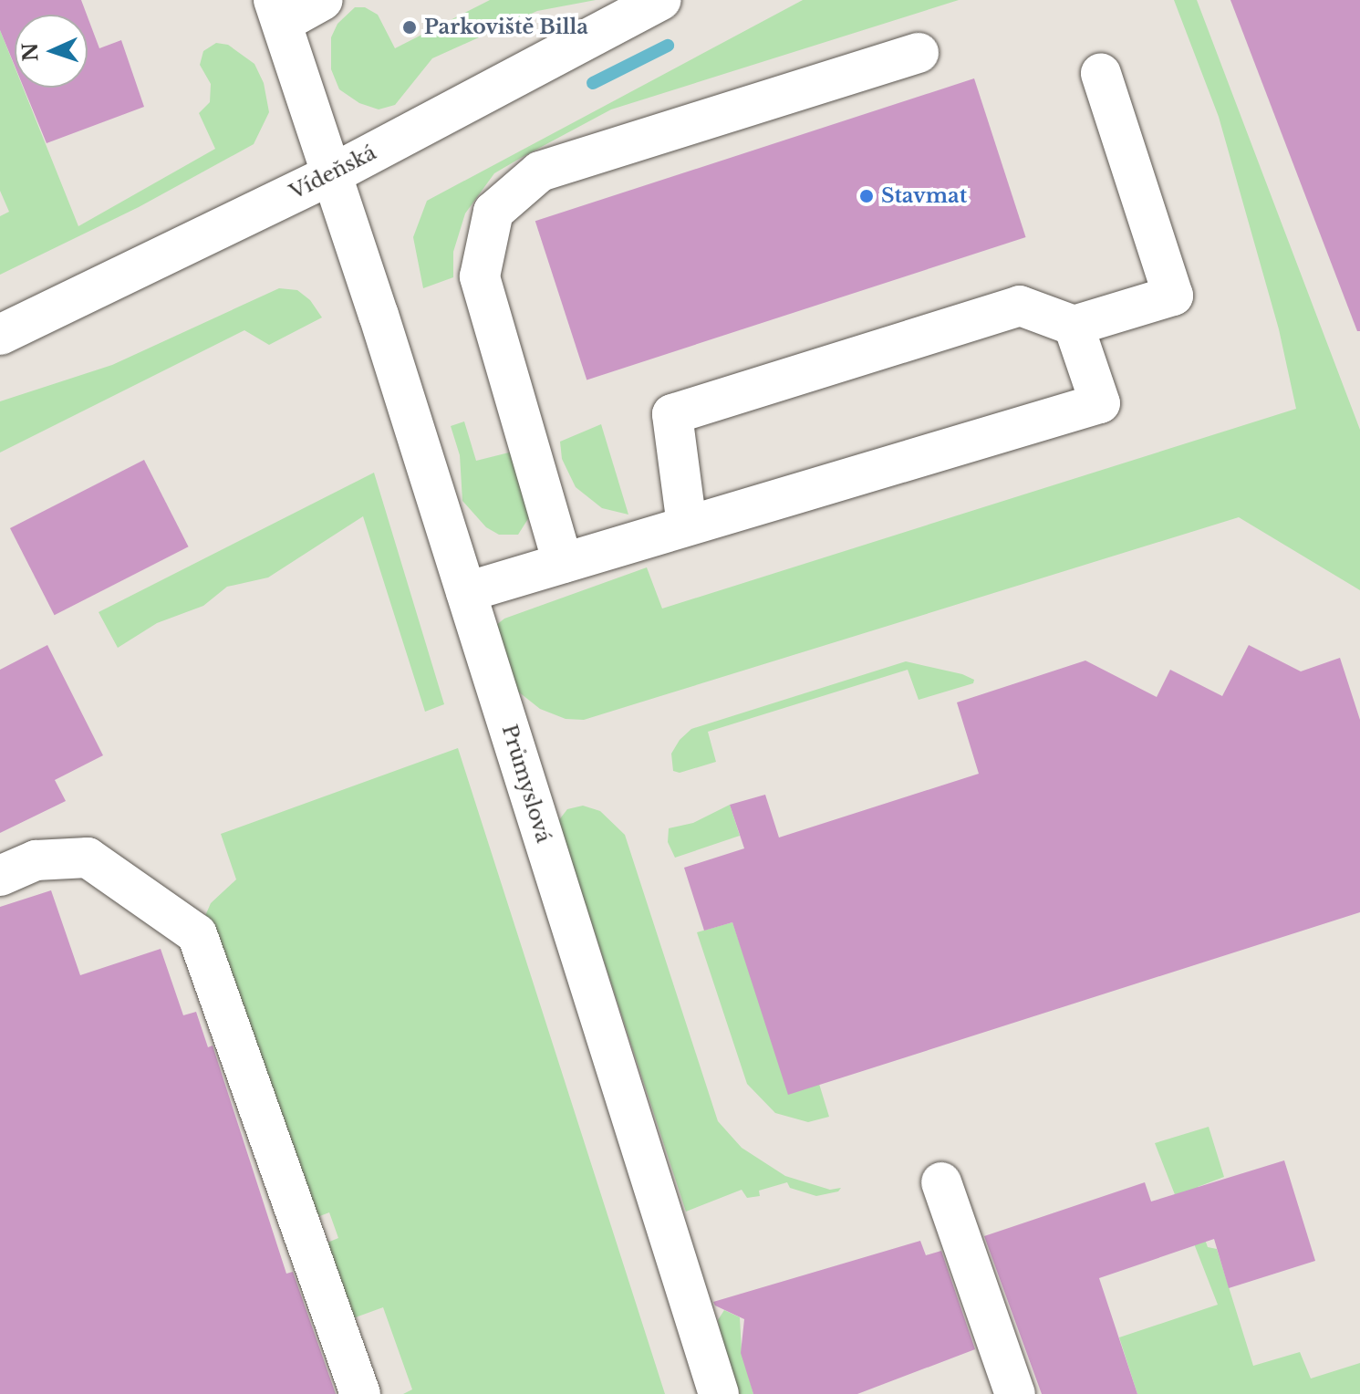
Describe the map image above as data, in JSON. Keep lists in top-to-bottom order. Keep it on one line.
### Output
{"streets":{"street":["Vídeňská","Průmyslová"]},"crossings":[["Vídeňská","Průmyslová"]],"places":["Parkoviště Billa","Stavmat"],"north":"left"}
